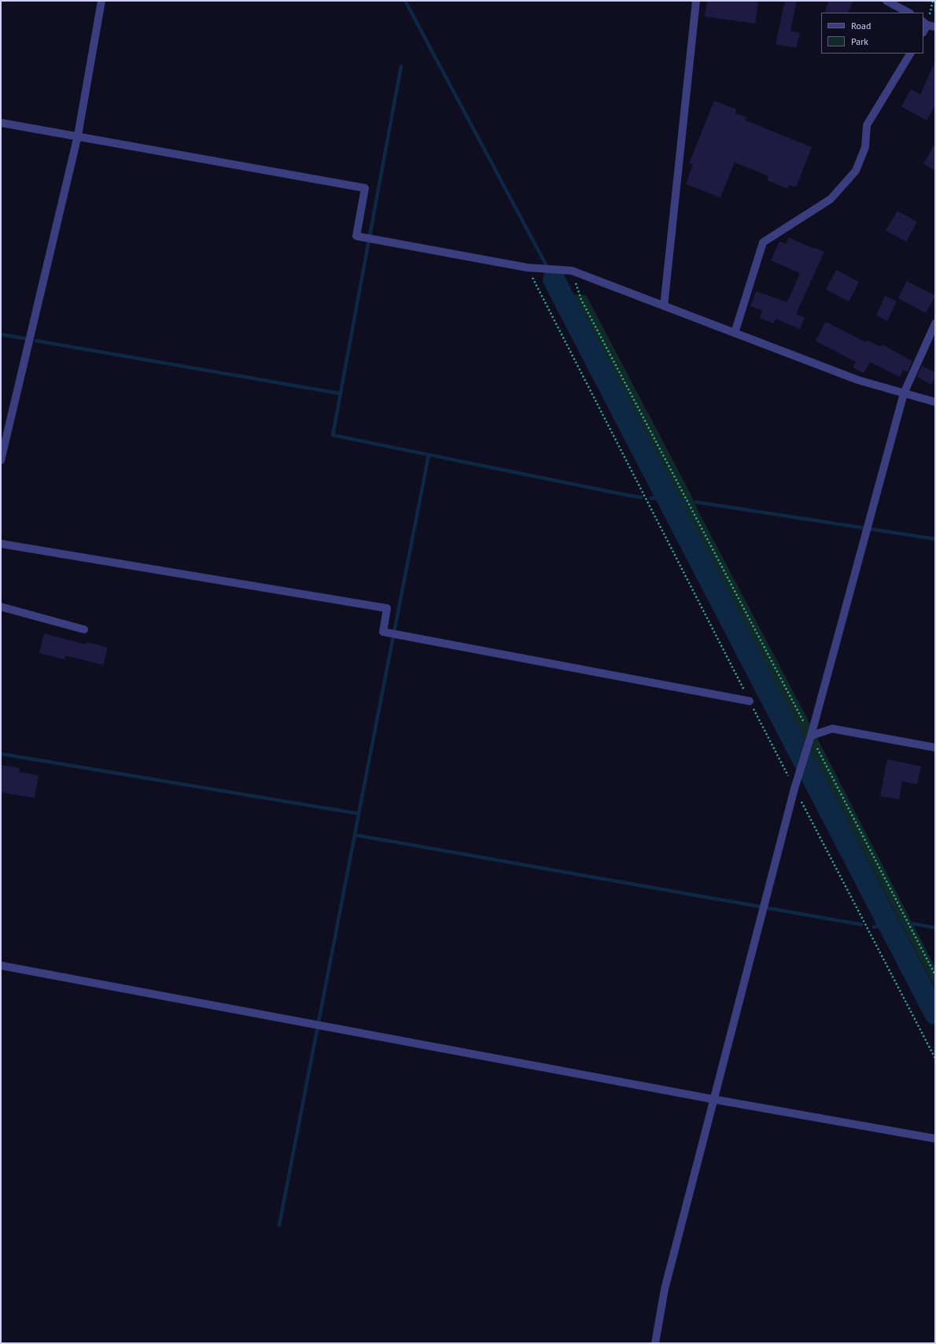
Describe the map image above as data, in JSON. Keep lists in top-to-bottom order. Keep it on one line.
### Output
{"legend":["Road","Park"]}
